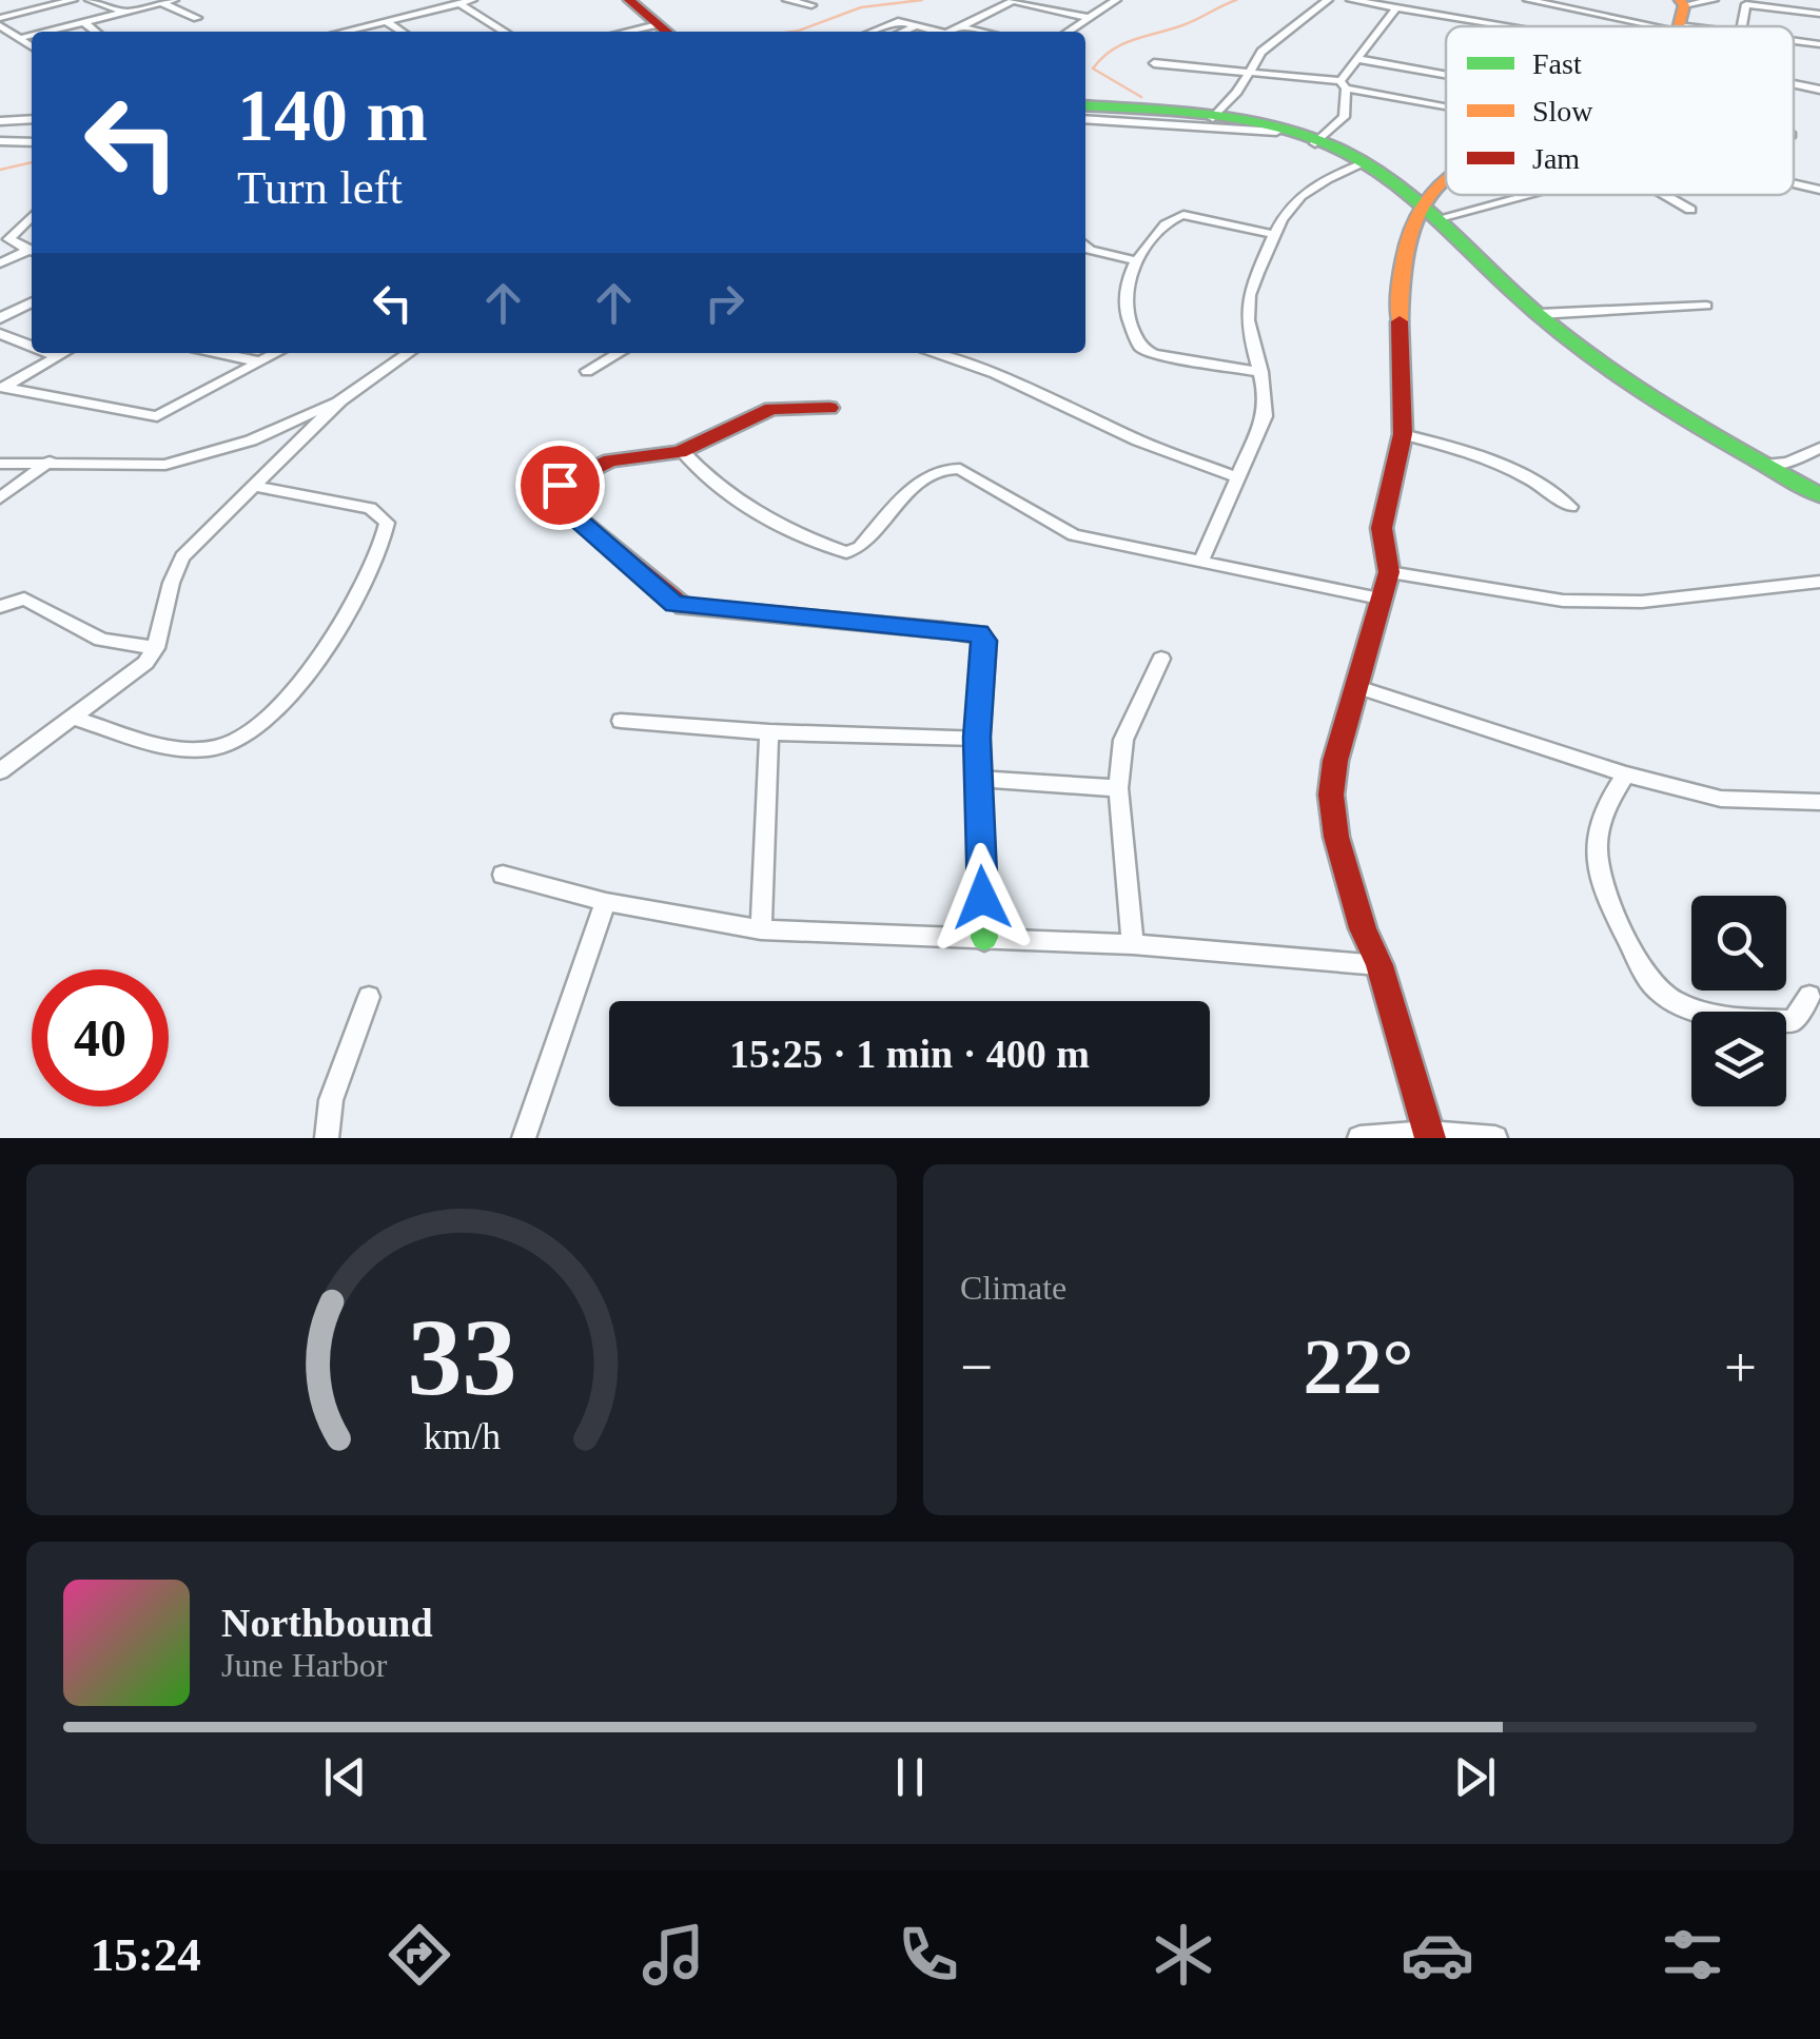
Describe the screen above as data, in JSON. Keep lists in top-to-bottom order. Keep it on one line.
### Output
{"legend":["Fast","Slow","Jam"],"page":{"turn":["140 m","Turn left"],"limit":"40","trip":"15:25 · 1 min · 400 m","tile":"Climate","heat":["−","22°","+"],"song":["Northbound","June Harbor"],"tabs":"15:24","gauge":["33","km/h"]}}
